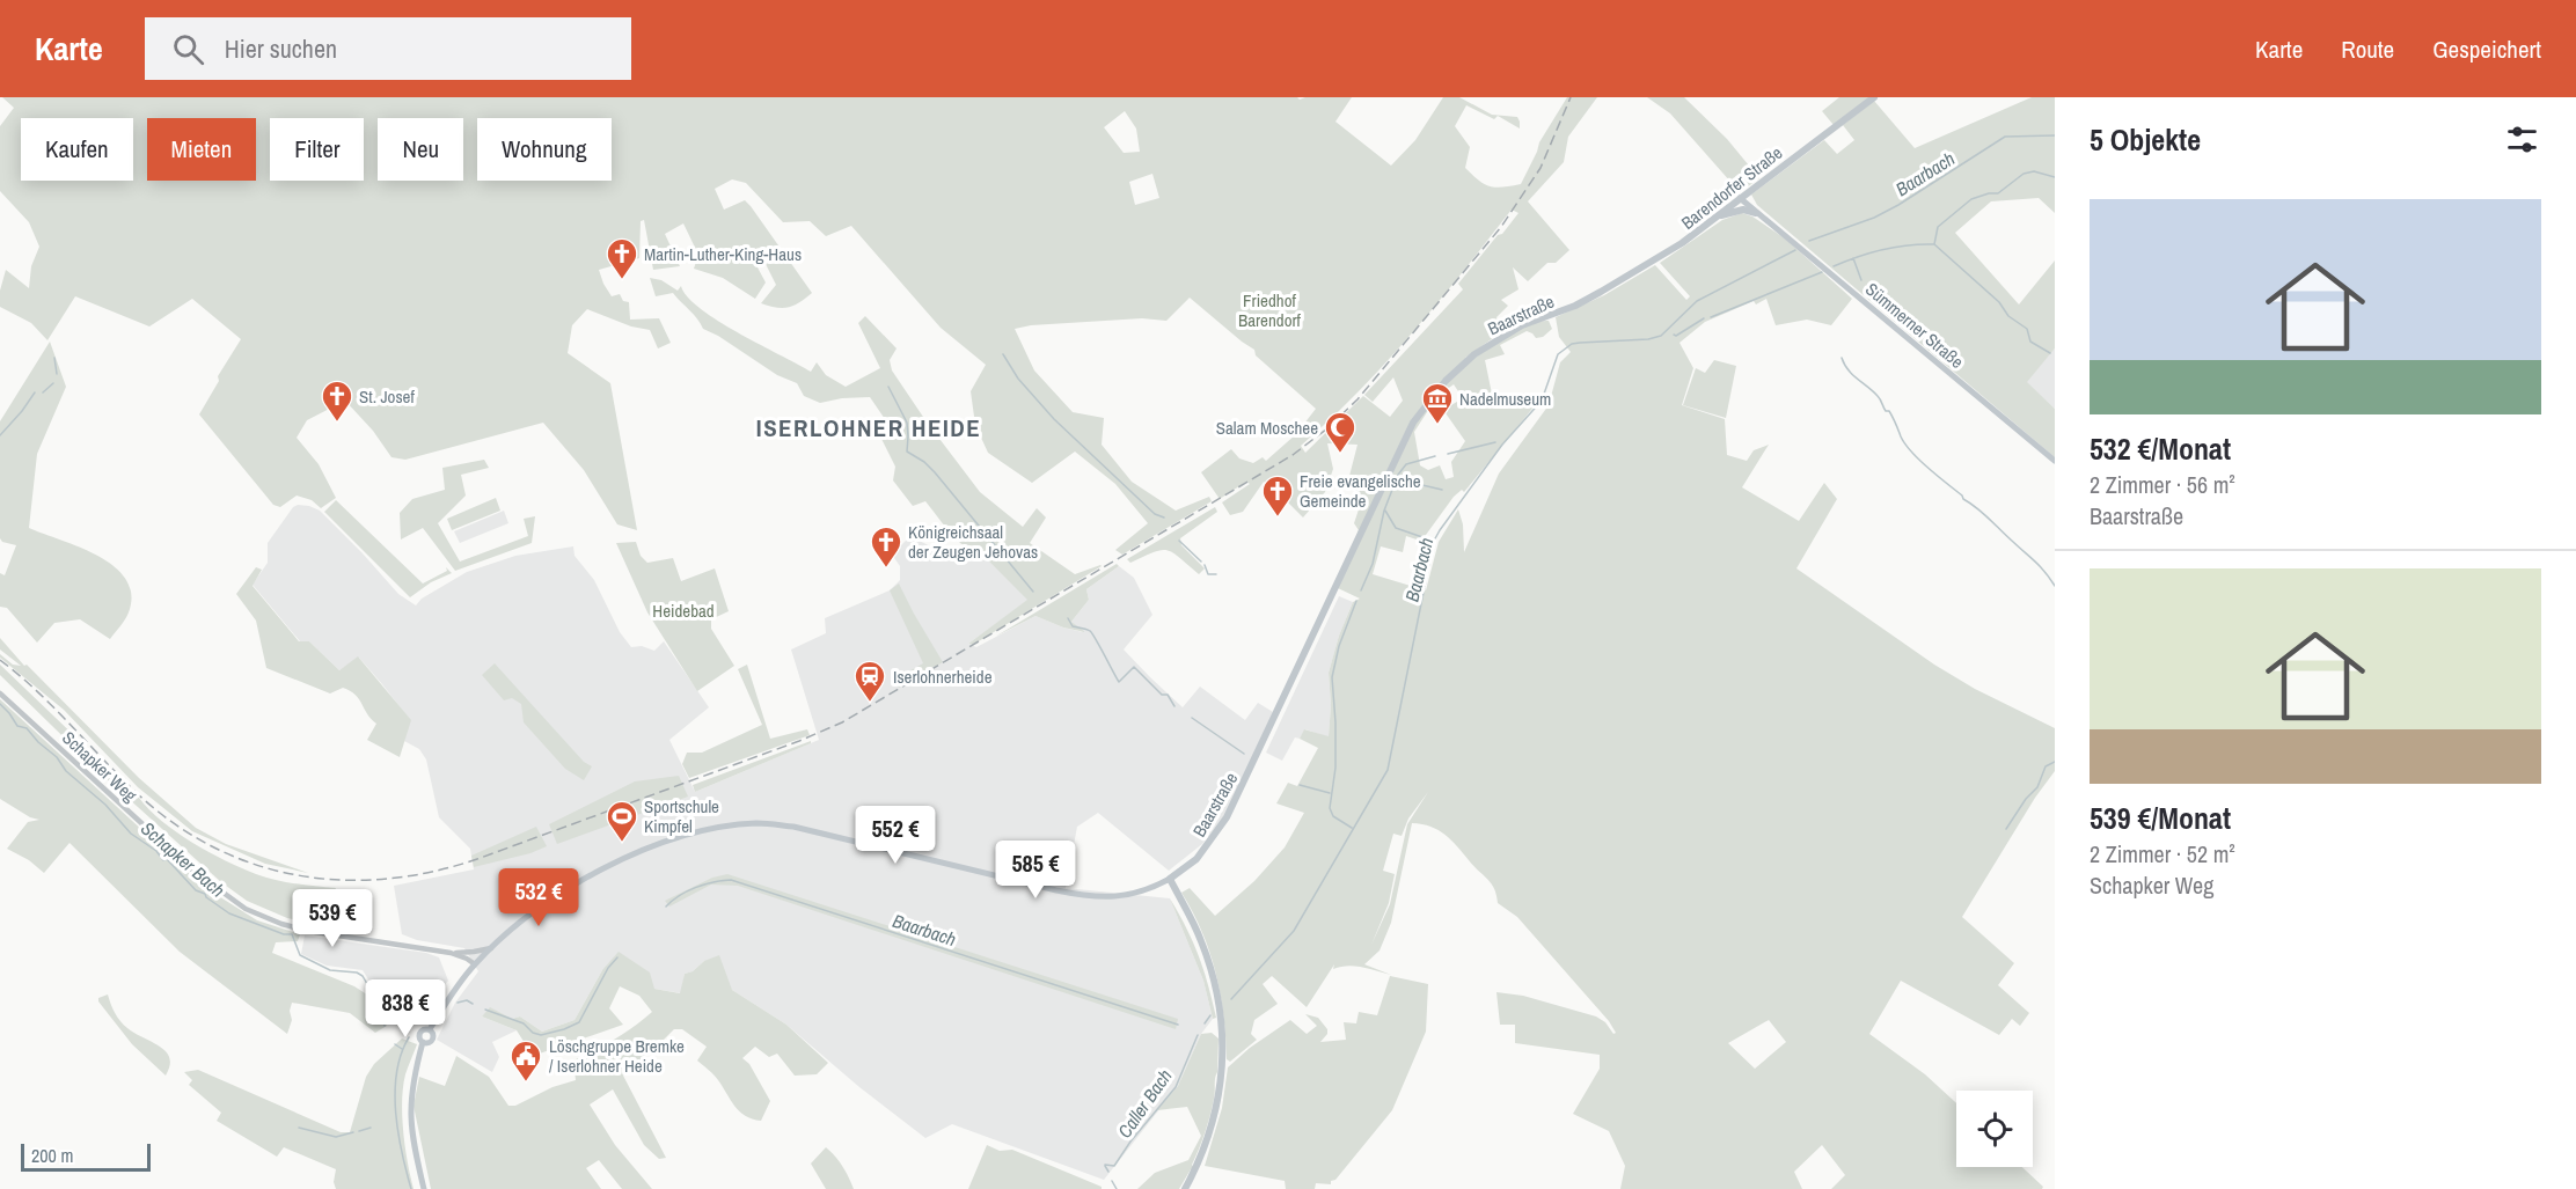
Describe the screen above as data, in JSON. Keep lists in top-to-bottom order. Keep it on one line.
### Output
{"streets":{"main road":["Barendorfer Straße","Baarstraße","Sümmerner Straße"],"street":["Schapker Weg"]},"crossings":[["Barendorfer Straße","Baarstraße"],["Barendorfer Straße","Sümmerner Straße"],["Baarstraße","Schapker Weg"]],"districts":["ISERLOHNER HEIDE"],"water":["Baarbach","Schapker Bach","Caller Bach"],"parks":["Friedhof Barendorf","Heidebad"],"places":{"church":["Martin-Luther-King-Haus","St. Josef","Freie evangelische Gemeinde","Königreichsaal der Zeugen Jehovas"],"museum":["Nadelmuseum"],"mosque":["Salam Moschee"],"station":["Iserlohnerheide"],"sports":["Sportschule Kimpfel"],"public building":["Löschgruppe Bremke / Iserlohner Heide"]},"scale_bar":"200 m","page":{"header":"Karte","search":"Hier suchen","nav":["Karte","Route","Gespeichert"],"heading":"5 Objekte","chip":["Kaufen","Mieten","Filter","Neu","Wohnung"],"list":[{"name":"532 €/Monat","note":"2 Zimmer · 56 m² · Baarstraße"},{"name":"539 €/Monat","note":"2 Zimmer · 52 m² · Schapker Weg"}],"price":["552 €","585 €","532 €","539 €","838 €"],"scale":"200 m"}}
